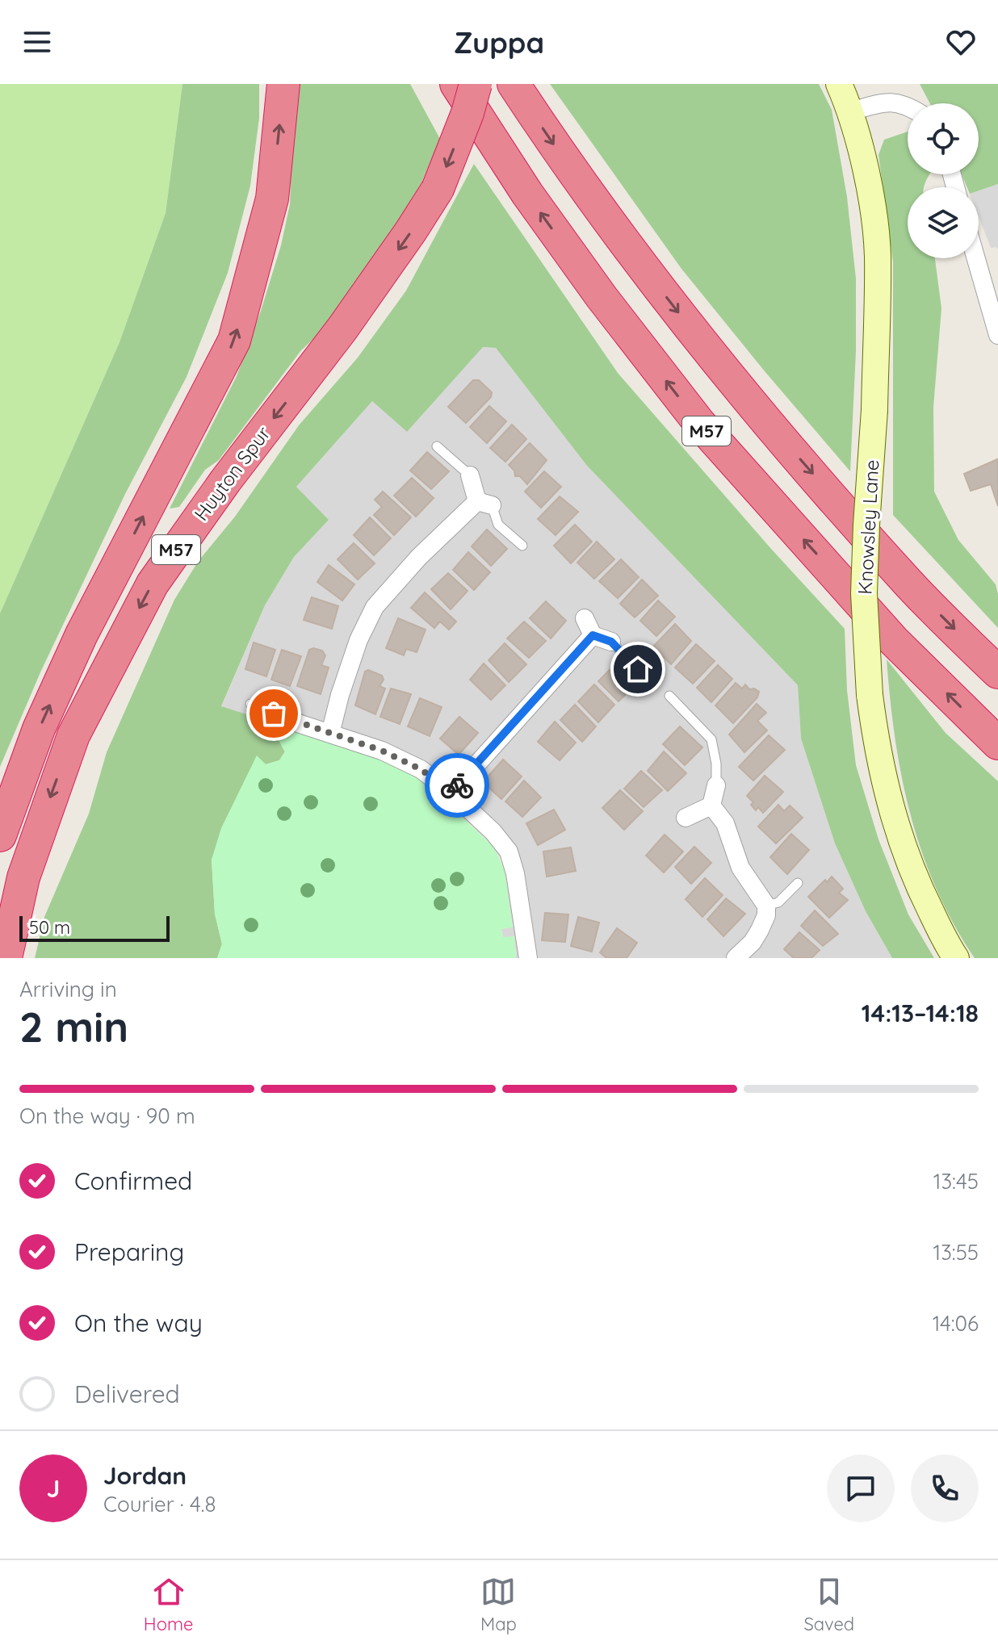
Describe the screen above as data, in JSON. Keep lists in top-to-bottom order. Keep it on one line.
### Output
{"streets":{"highway":["M57","Huyton Spur"],"main road":["Knowsley Lane"]},"scale_bar":"50 m","page":{"header":"Zuppa","scale":"50 m","heading":["2 min","Arriving in","14:13–14:18"],"panel":["Jordan","Courier · 4.8"],"bar":"On the way · 90 m","list":[["Confirmed","13:45"],["Preparing","13:55"],["On the way","14:06"],"Delivered"],"round":"J","tabs":["Home","Map","Saved"]}}
